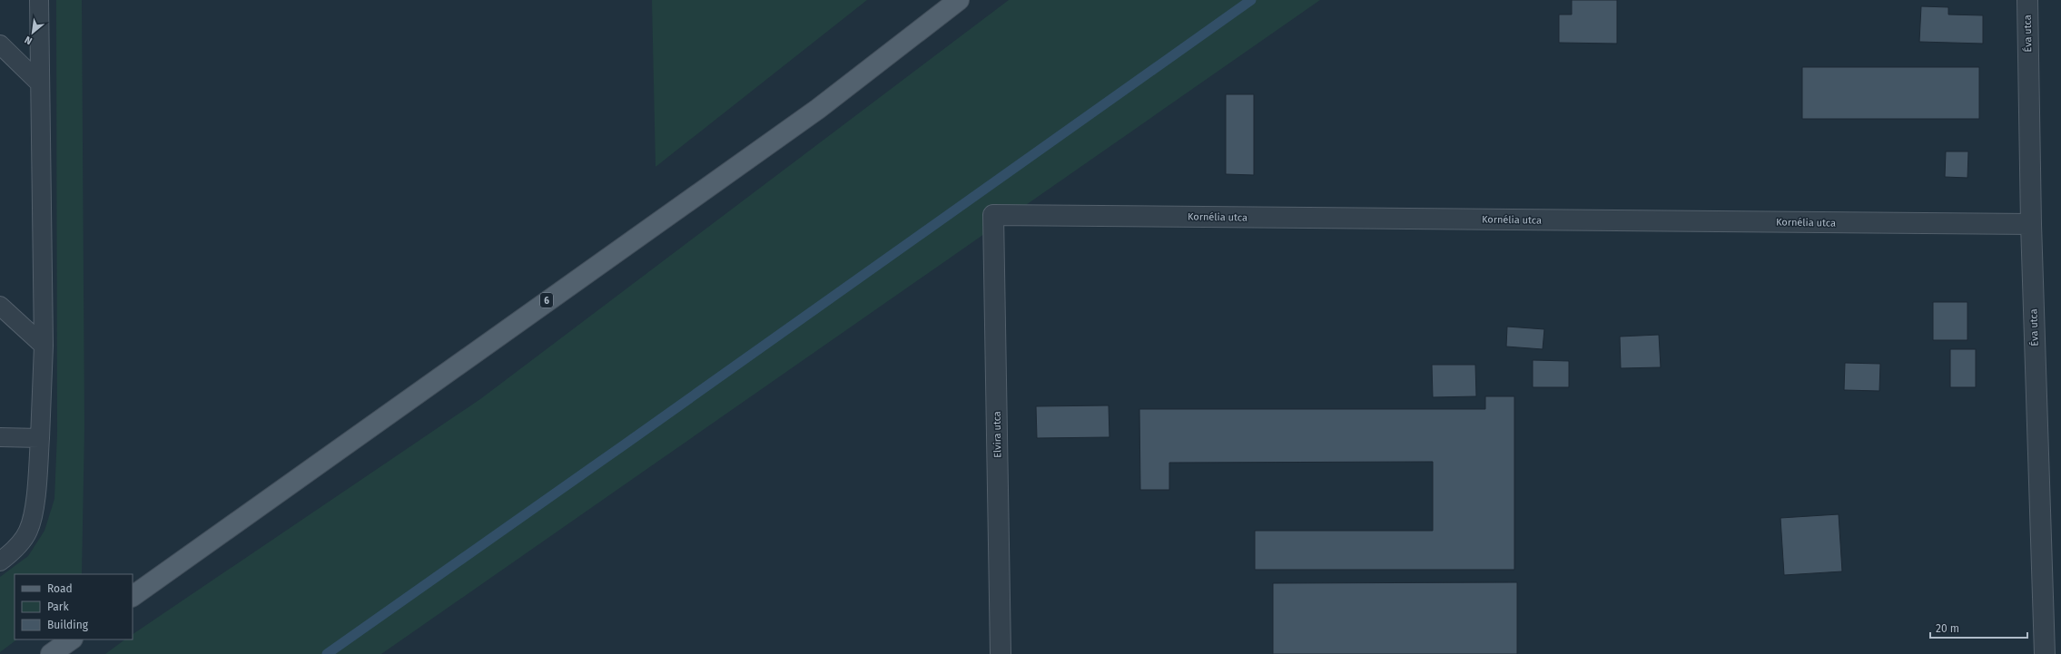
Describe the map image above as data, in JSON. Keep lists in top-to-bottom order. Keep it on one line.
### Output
{"streets":{"main road":["6"],"street":["Éva utca","Kornélia utca","Elvira utca"]},"crossings":[["Éva utca","Kornélia utca"],["Kornélia utca","Elvira utca"]],"legend":["Road","Park","Building"],"scale_bar":"20 m","north":"bottom left"}
